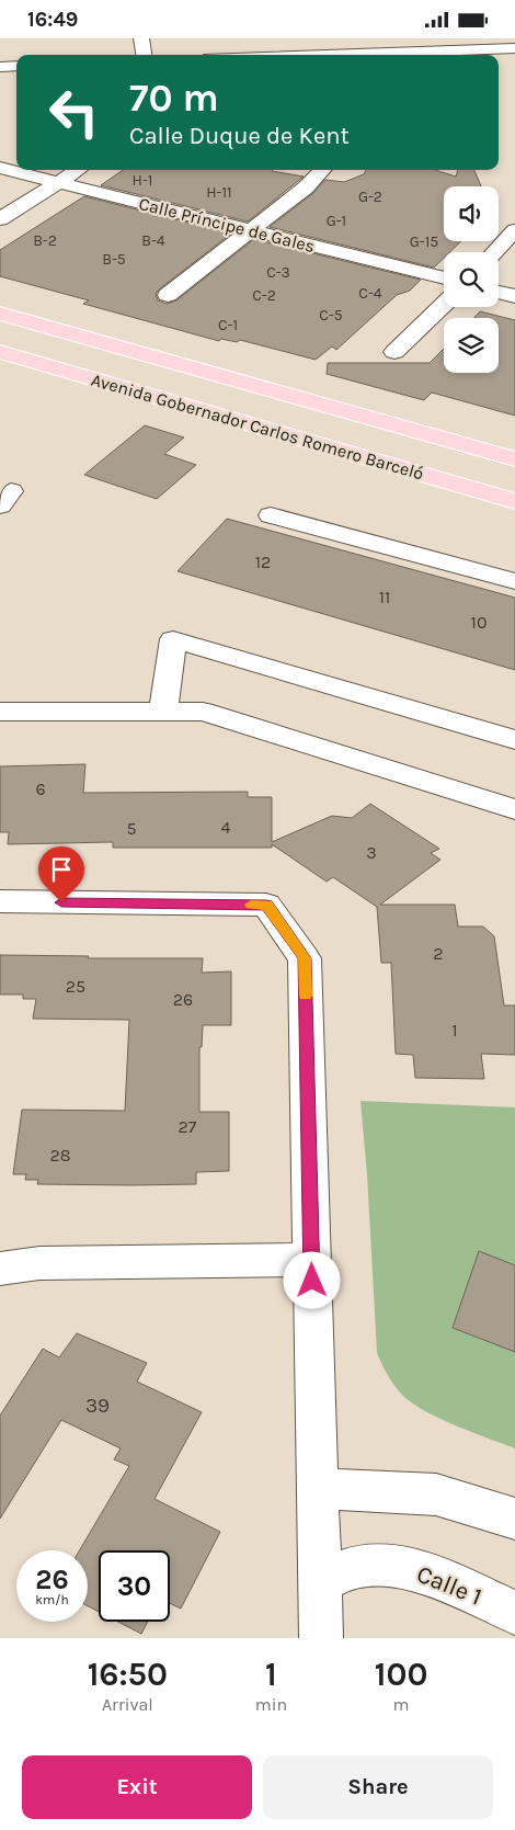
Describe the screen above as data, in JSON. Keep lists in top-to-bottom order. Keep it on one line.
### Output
{"streets":{"main road":["Avenida Gobernador Carlos Romero Barceló"],"street":["Calle Príncipe de Gales","Calle 1"]},"house_numbers":["H-1","H-11","G-2","G-1","B-2","B-4","G-15","B-5","C-3","C-4","C-2","C-5","C-1","12","11","10","6","4","5","3","2","25","26","1","27","28","39"],"page":{"status":"16:49","turn":["70 m","Calle Duque de Kent"],"speed":"26 km/h","limit":"30","eta":["16:50","Arrival","1","min","100","m"],"buttons":["Exit","Share"]}}
